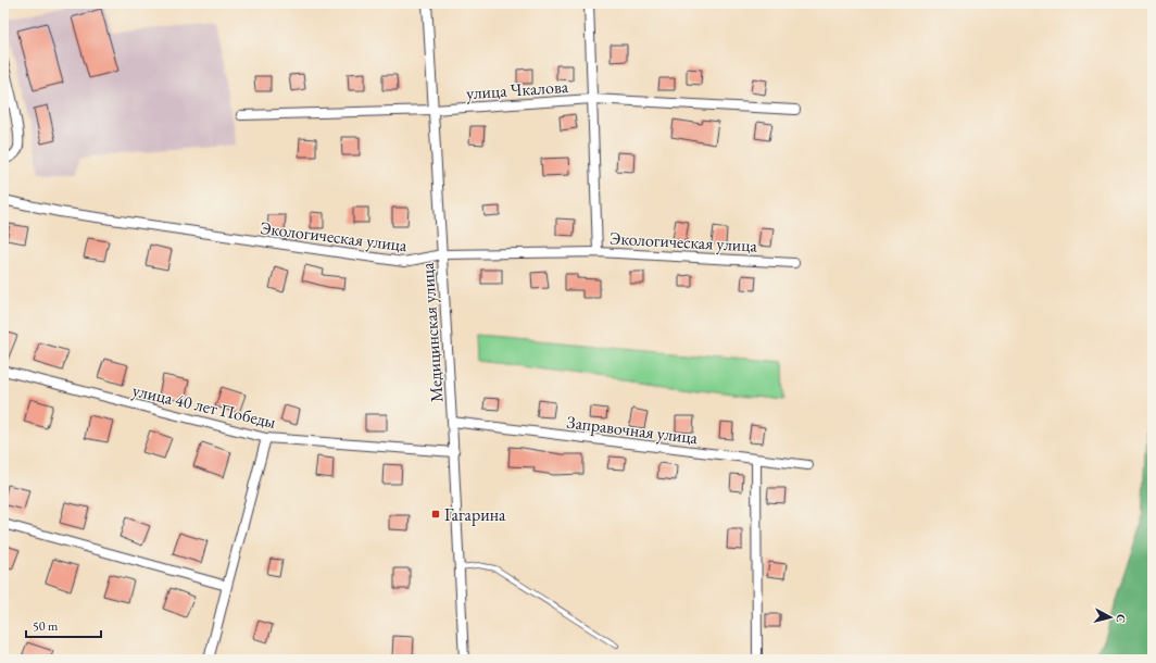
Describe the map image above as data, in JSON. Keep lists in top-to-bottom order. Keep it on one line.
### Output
{"streets":{"street":["улица Чкалова","Экологическая улица","Медицинская улица","улица 40 лет Победы","Заправочная улица"]},"crossings":[["улица Чкалова","Медицинская улица"],["Экологическая улица","Медицинская улица"],["Медицинская улица","улица 40 лет Победы"],["Медицинская улица","Заправочная улица"]],"places":{"transit":["Гагарина"]},"scale_bar":"50 m","north":"right"}
